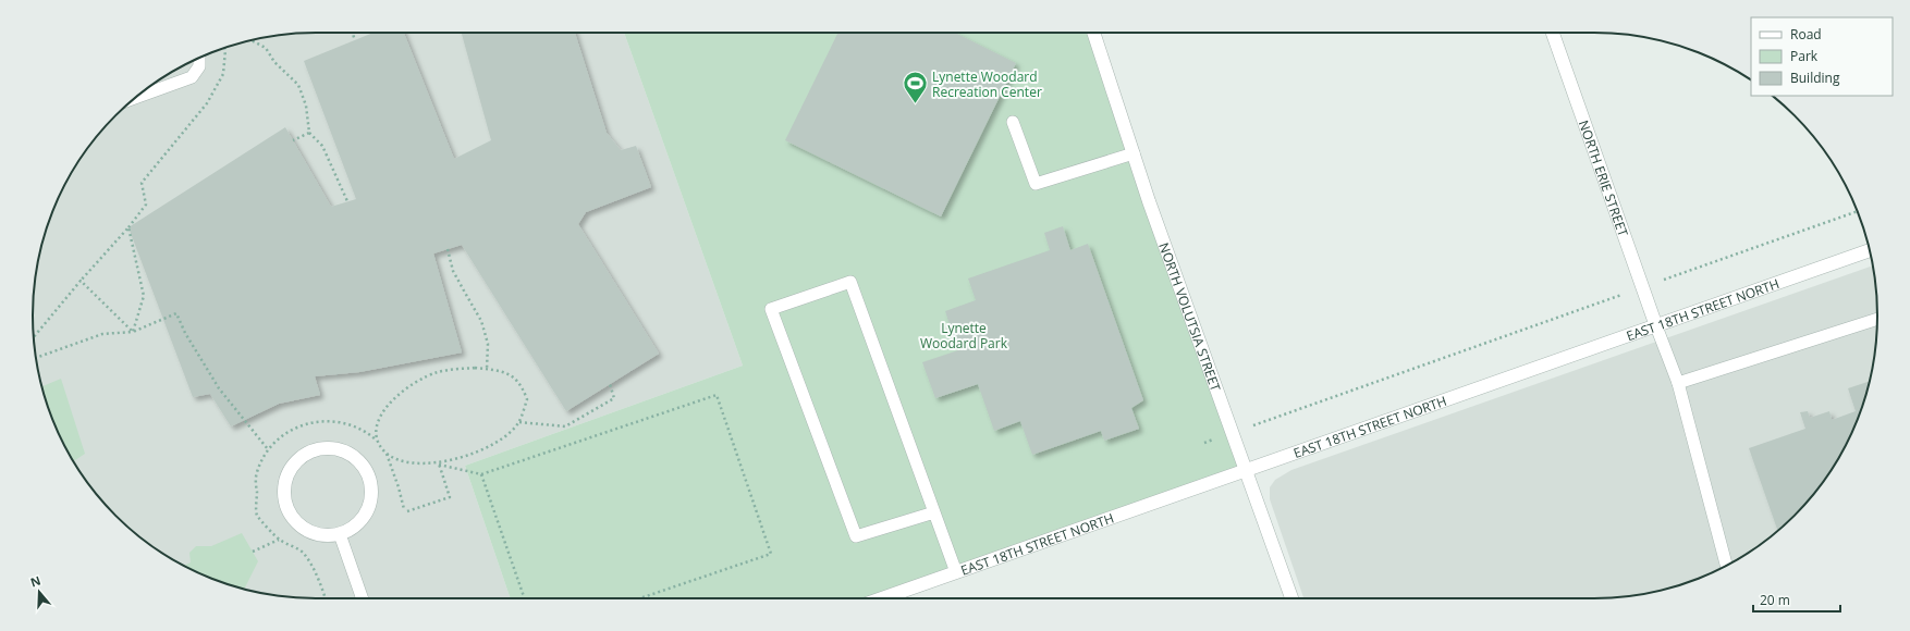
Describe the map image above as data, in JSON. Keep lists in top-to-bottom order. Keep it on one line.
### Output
{"streets":{"street":["NORTH ERIE STREET","EAST 18TH STREET NORTH","NORTH VOLUTSIA STREET"]},"crossings":[["NORTH ERIE STREET","EAST 18TH STREET NORTH"],["EAST 18TH STREET NORTH","NORTH VOLUTSIA STREET"]],"parks":["Lynette Woodard Park"],"places":{"sports":["Lynette Woodard Recreation Center"]},"legend":["Road","Park","Building"],"scale_bar":"20 m","north":"top"}
